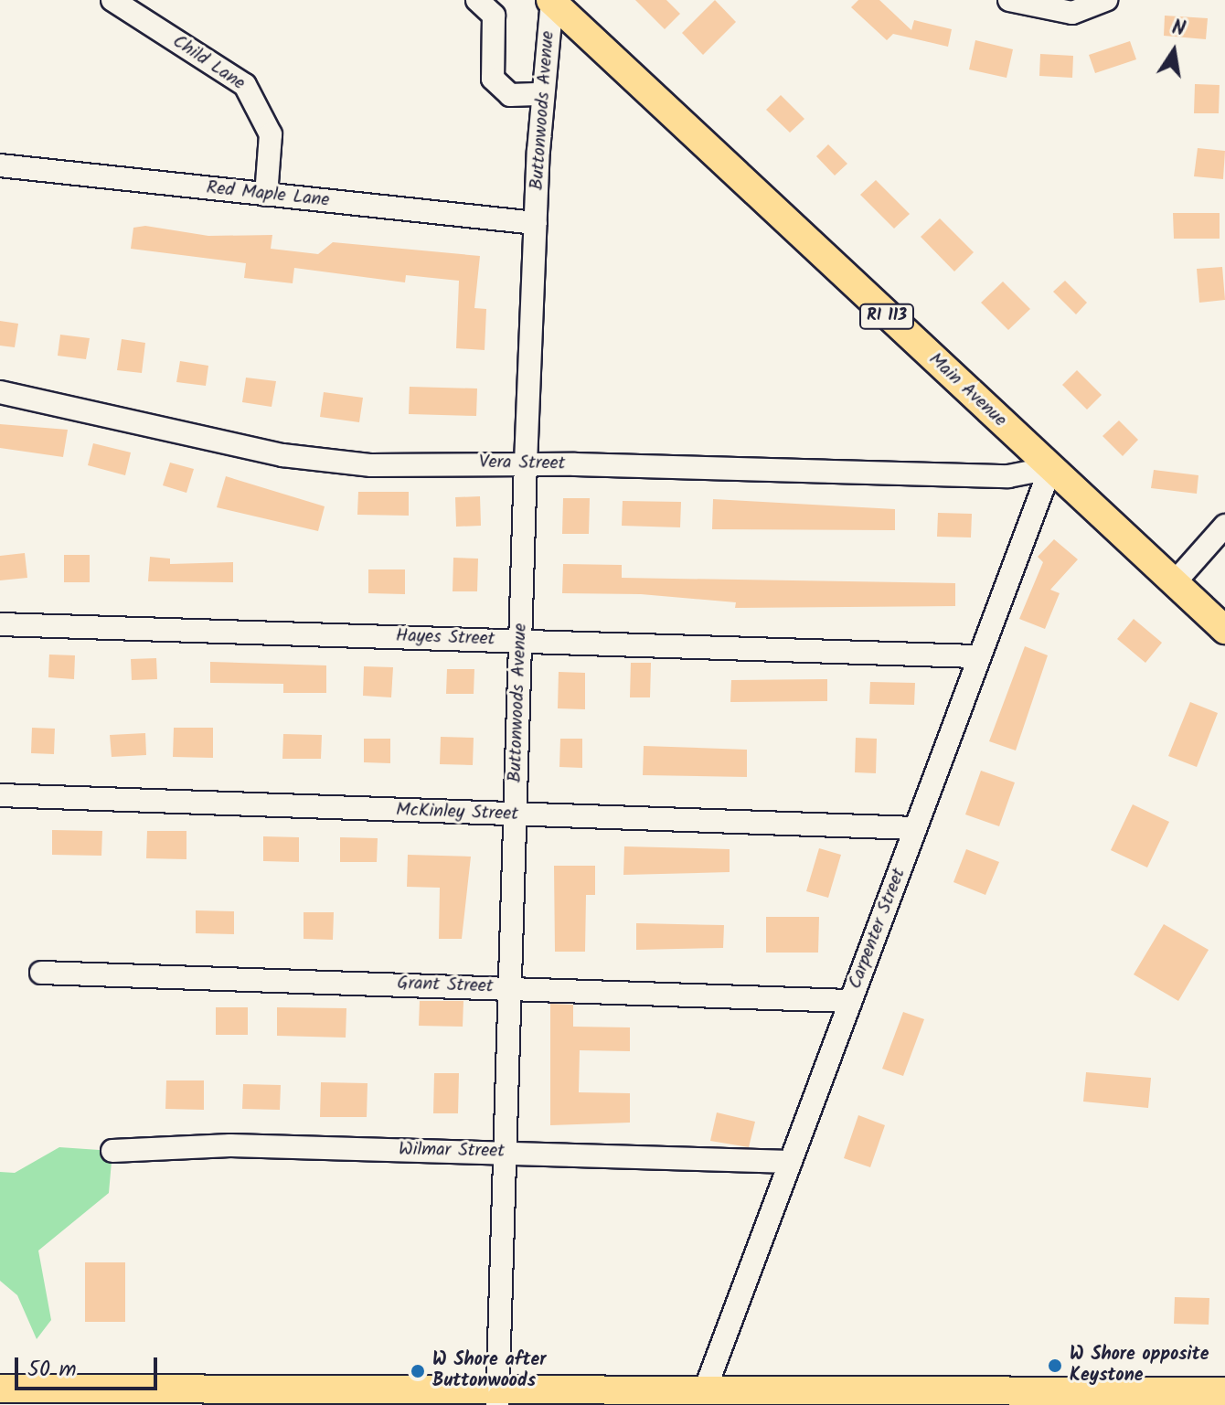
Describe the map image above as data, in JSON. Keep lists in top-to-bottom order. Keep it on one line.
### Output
{"streets":{"main road":["RI 113","Main Avenue"],"street":["Child Lane","Buttonwoods Avenue","Red Maple Lane","Vera Street","Hayes Street","McKinley Street","Carpenter Street","Grant Street","Wilmar Street"]},"crossings":[["Child Lane","Red Maple Lane"],["Buttonwoods Avenue","Red Maple Lane"],["Buttonwoods Avenue","Main Avenue"],["Buttonwoods Avenue","Vera Street"],["Buttonwoods Avenue","Hayes Street"],["Buttonwoods Avenue","McKinley Street"],["Buttonwoods Avenue","Grant Street"],["Buttonwoods Avenue","Wilmar Street"],["Main Avenue","Vera Street"],["Main Avenue","Carpenter Street"],["Vera Street","Carpenter Street"],["Hayes Street","Carpenter Street"],["McKinley Street","Carpenter Street"],["Carpenter Street","Grant Street"],["Carpenter Street","Wilmar Street"]],"places":["W Shore opposite Keystone","W Shore after Buttonwoods"],"scale_bar":"50 m","north":"top"}
